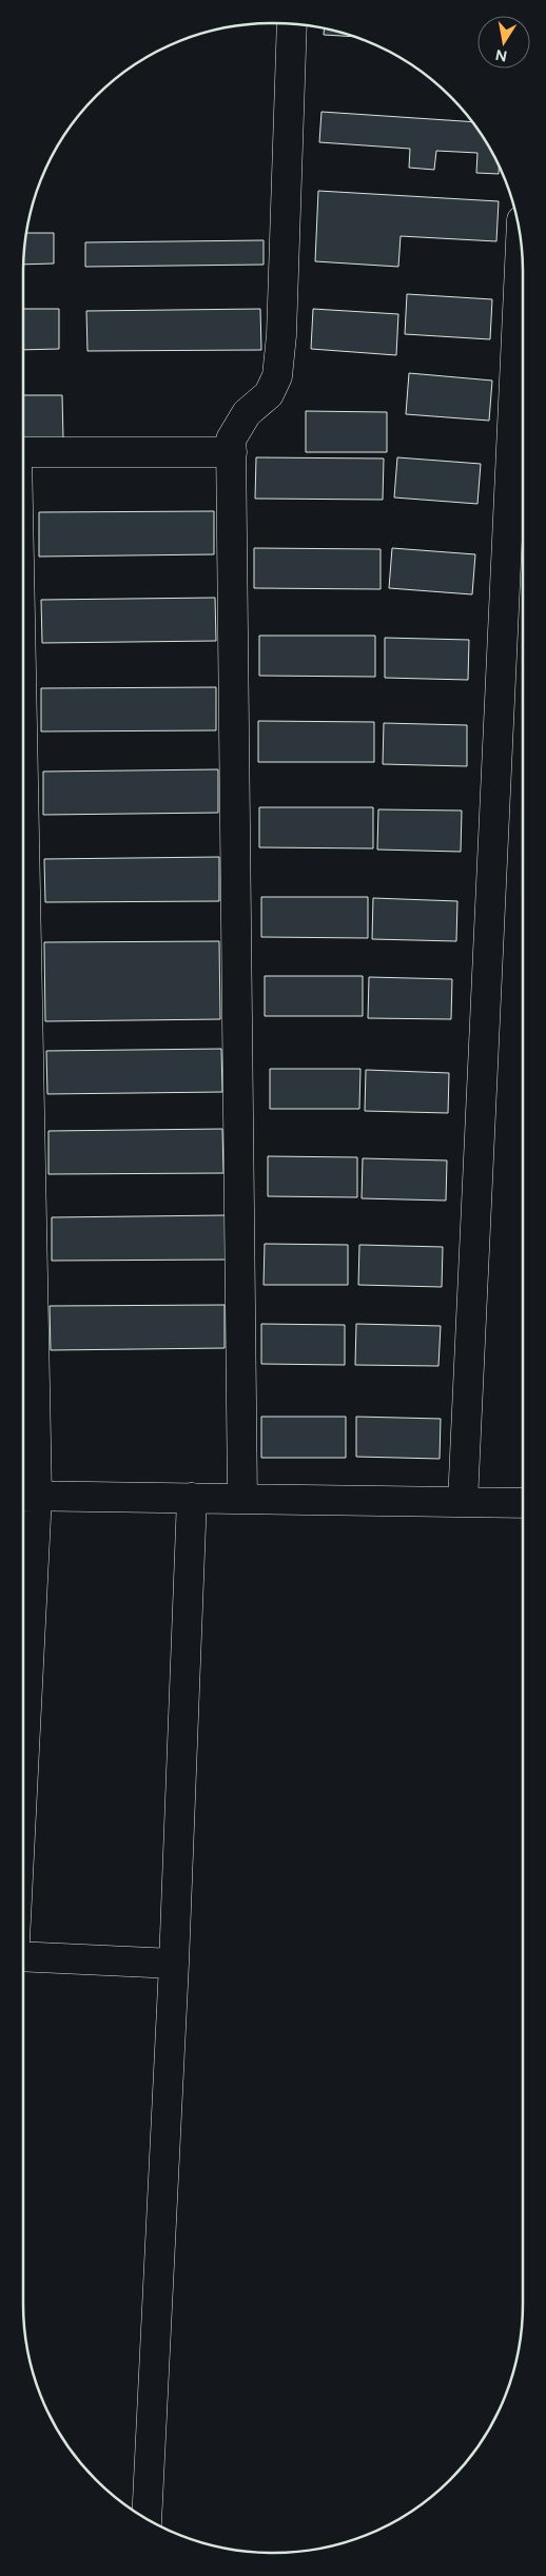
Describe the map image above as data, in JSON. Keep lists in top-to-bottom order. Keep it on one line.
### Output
{"north":"bottom"}
